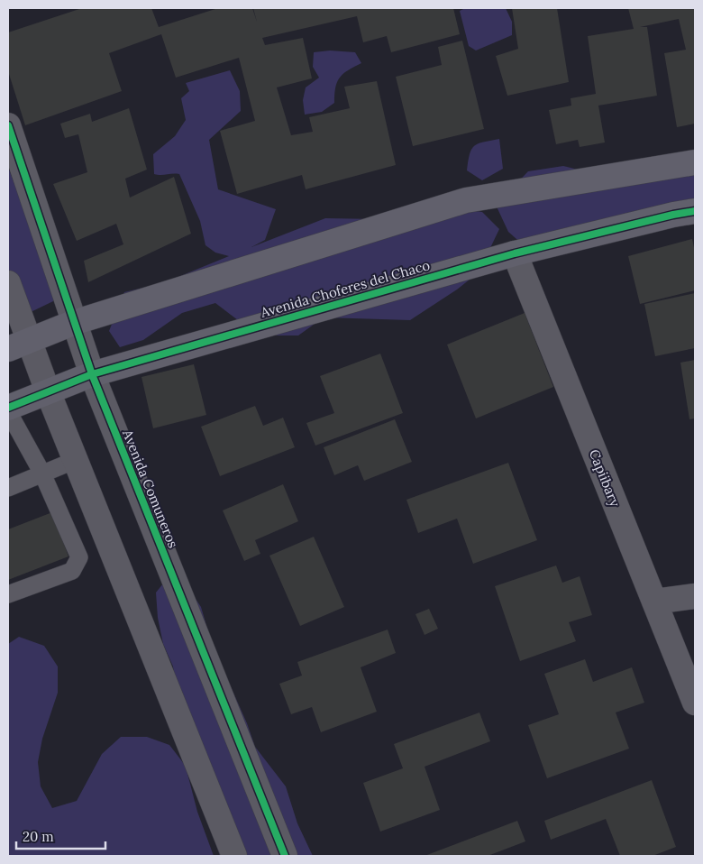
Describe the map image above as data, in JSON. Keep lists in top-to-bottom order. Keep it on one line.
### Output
{"streets":{"street":["Avenida Choferes del Chaco","Capiibary","Avenida Comuneros"]},"crossings":[["Avenida Choferes del Chaco","Capiibary"],["Avenida Choferes del Chaco","Avenida Comuneros"]],"scale_bar":"20 m"}
